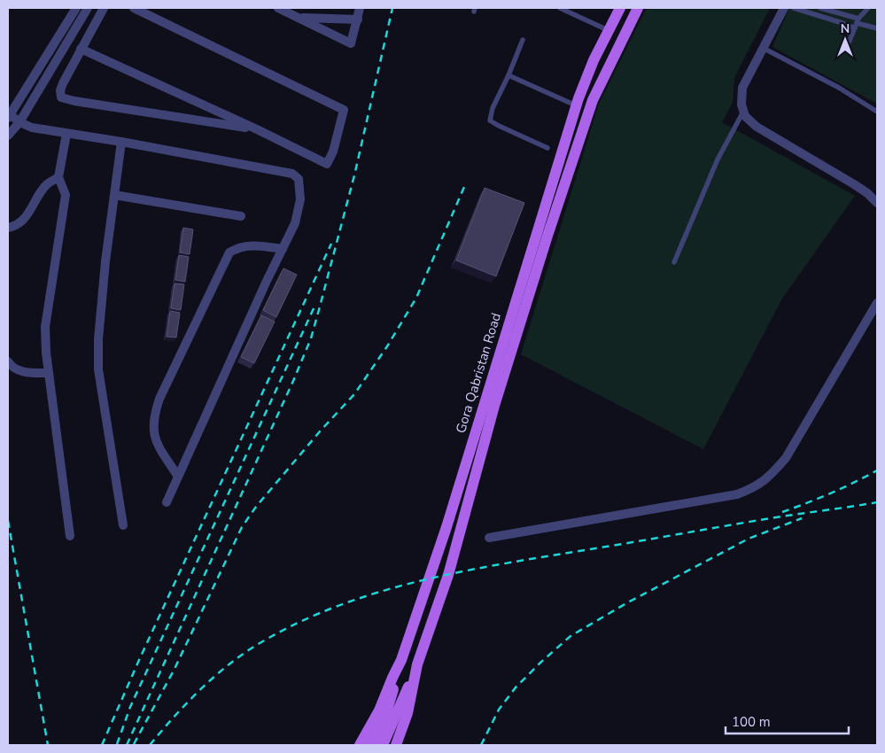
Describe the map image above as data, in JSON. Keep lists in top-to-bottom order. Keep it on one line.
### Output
{"streets":{"main road":["Gora Qabristan Road"]},"scale_bar":"100 m","north":"top"}
